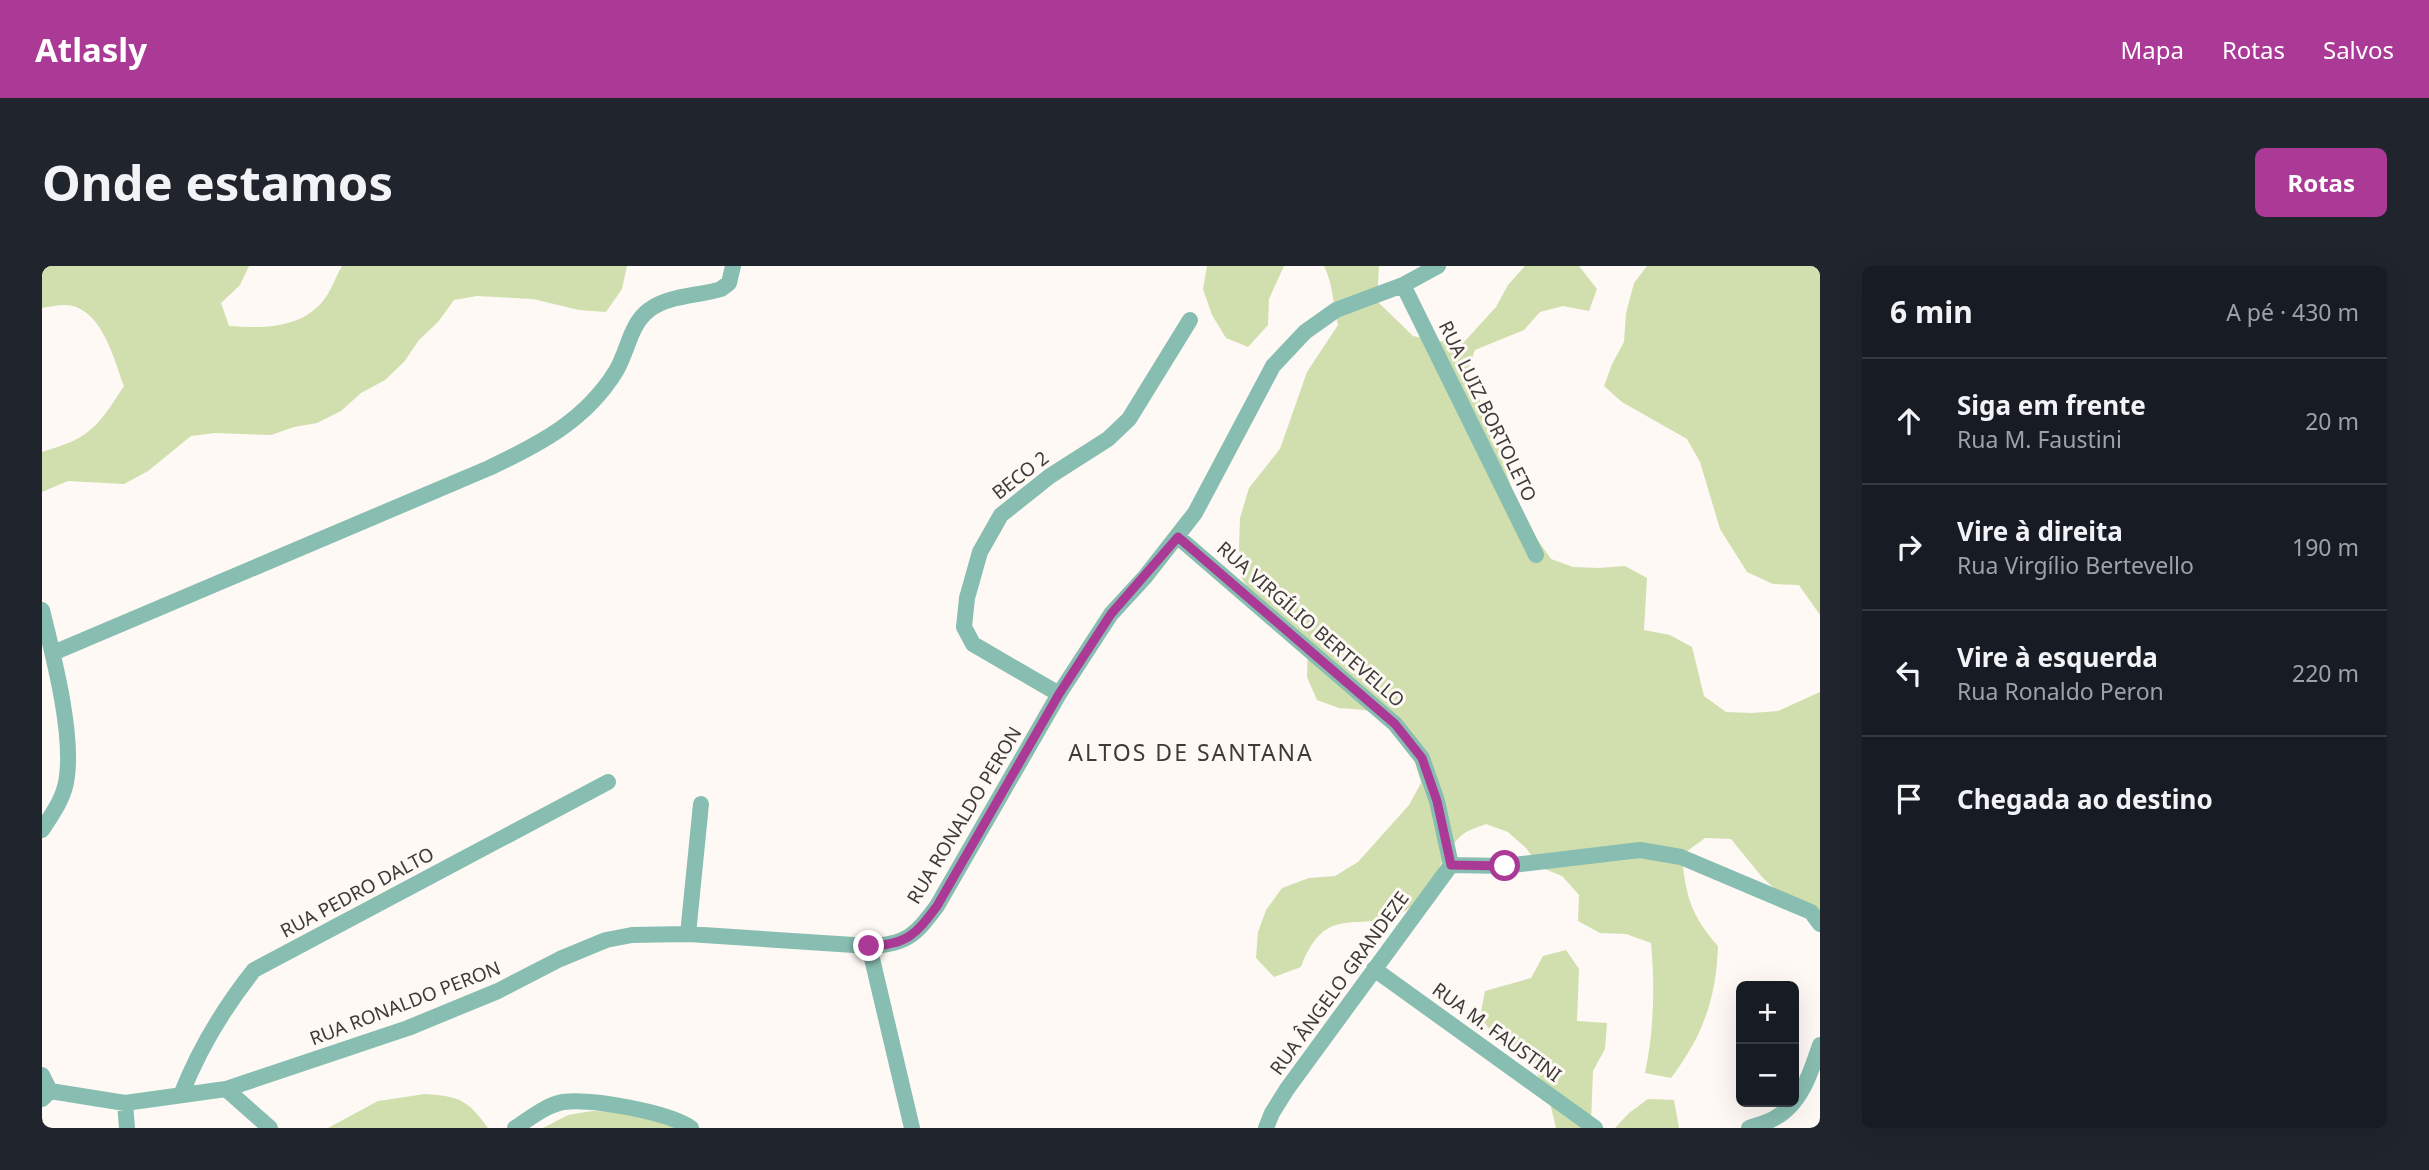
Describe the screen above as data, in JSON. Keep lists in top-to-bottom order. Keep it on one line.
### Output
{"streets":{"street":["RUA LUIZ BORTOLETO","BECO 2","RUA VIRGÍLIO BERTEVELLO","RUA RONALDO PERON","RUA PEDRO DALTO","RUA ÂNGELO GRANDEZE","RUA M. FAUSTINI"]},"crossings":[["RUA LUIZ BORTOLETO","RUA RONALDO PERON"],["BECO 2","RUA RONALDO PERON"],["RUA VIRGÍLIO BERTEVELLO","RUA RONALDO PERON"],["RUA VIRGÍLIO BERTEVELLO","RUA ÂNGELO GRANDEZE"],["RUA RONALDO PERON","RUA PEDRO DALTO"],["RUA ÂNGELO GRANDEZE","RUA M. FAUSTINI"]],"districts":["ALTOS DE SANTANA"],"page":{"header":"Atlasly","nav":["Mapa","Rotas","Salvos"],"buttons":"Rotas","title":"Onde estamos","heading":["6 min","A pé · 430 m"],"list":[["Siga em frente","Rua M. Faustini","20 m"],["Vire à direita","Rua Virgílio Bertevello","190 m"],["Vire à esquerda","Rua Ronaldo Peron","220 m"],"Chegada ao destino"],"map_buttons":["+","−"]}}
